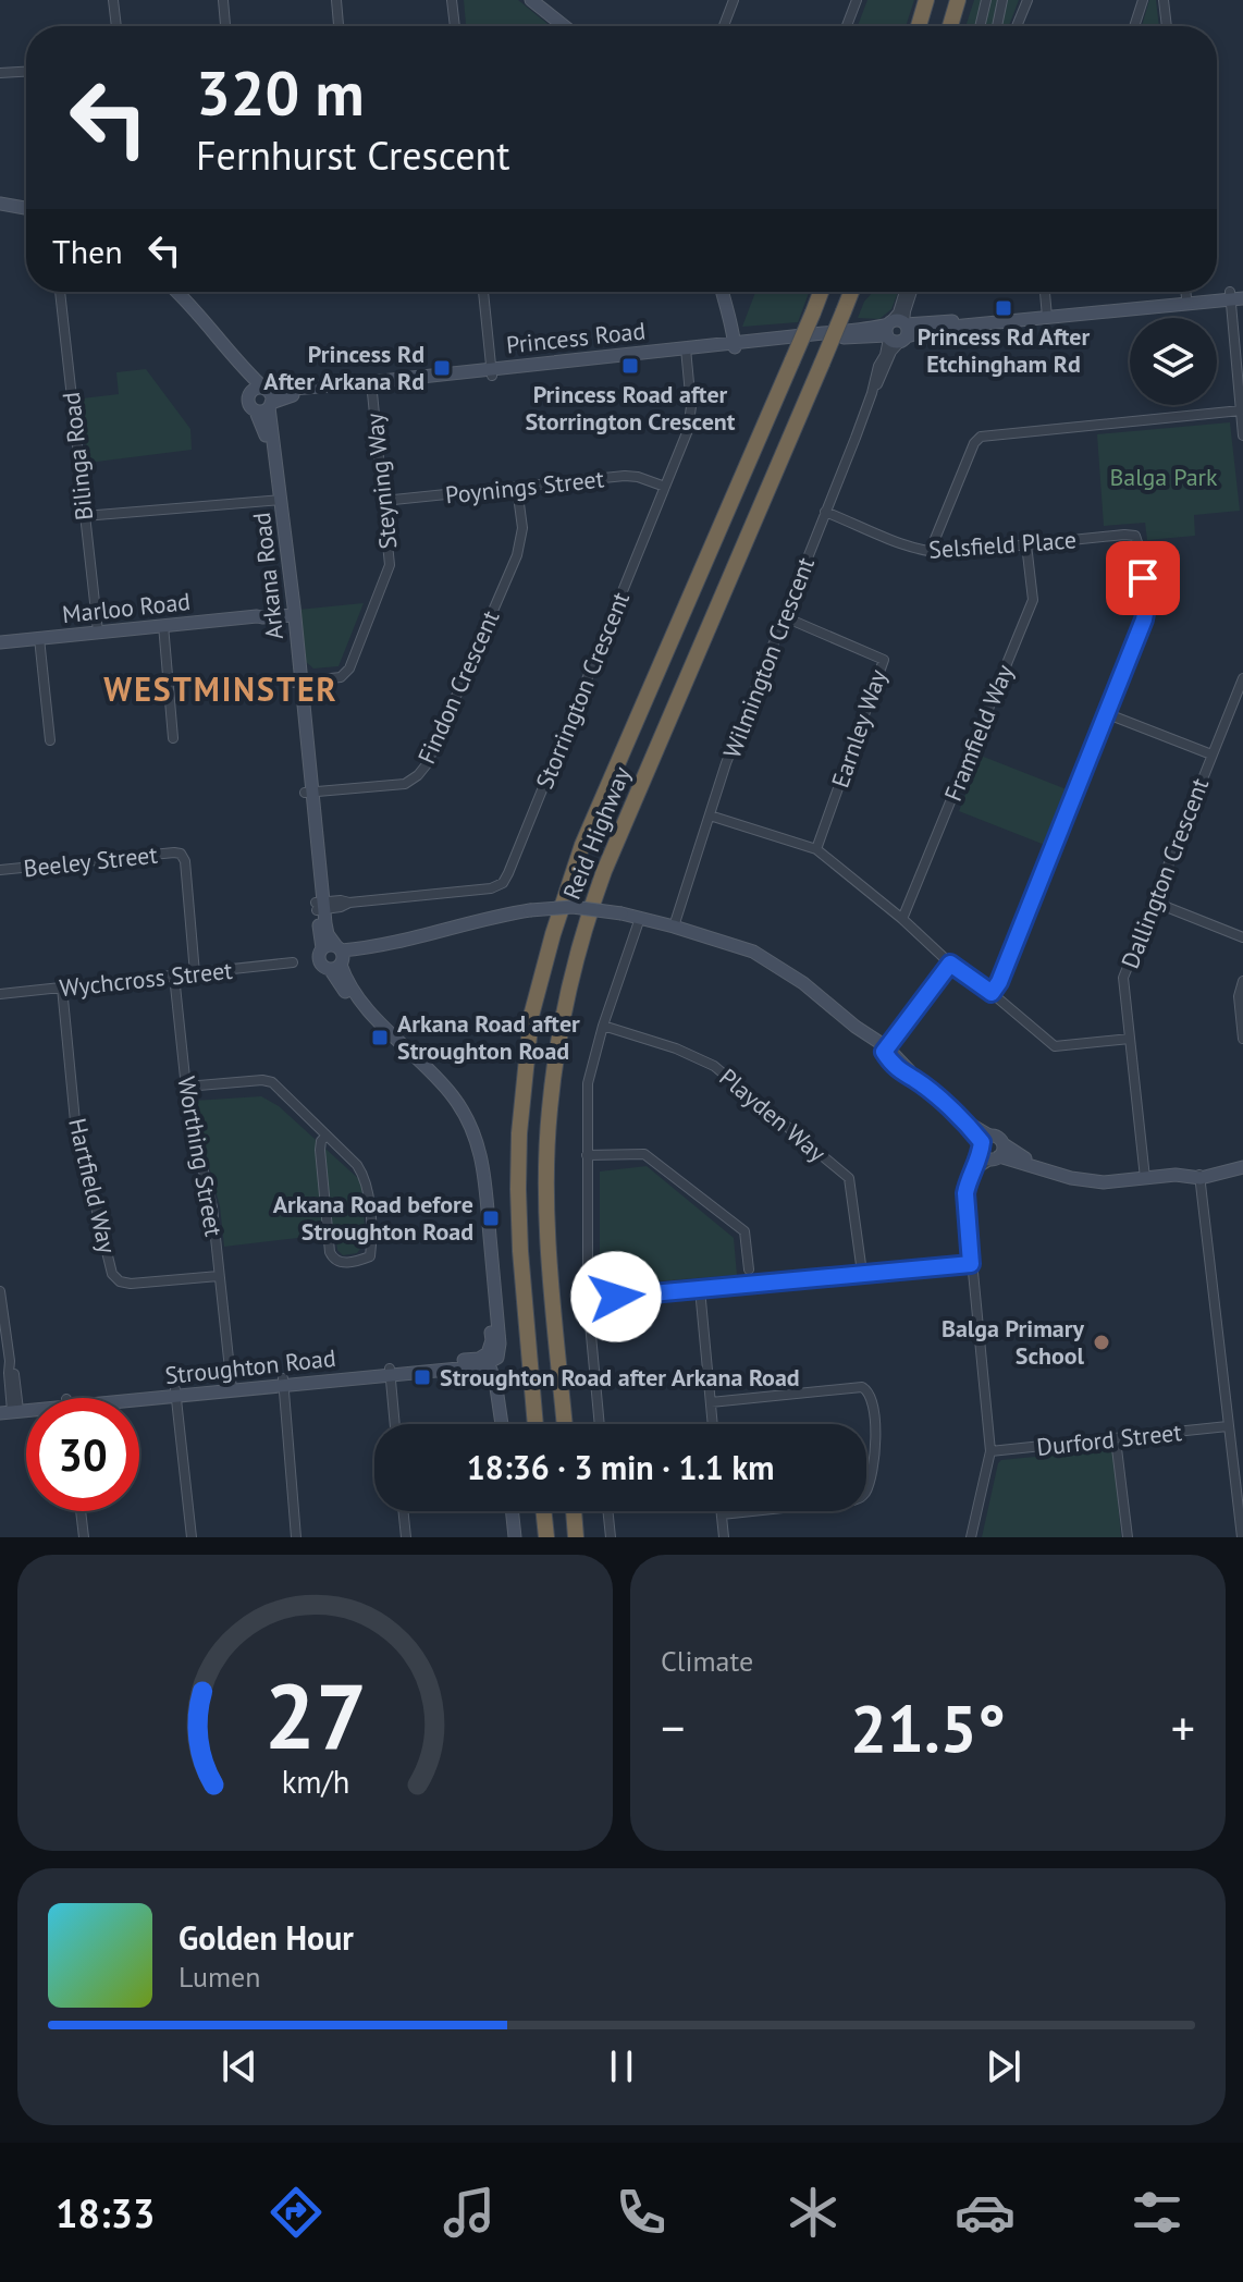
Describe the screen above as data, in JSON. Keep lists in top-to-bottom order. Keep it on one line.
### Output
{"streets":{"highway":["Reid Highway"],"street":["Princess Road","Bilinga Road","Steyning Way","Poynings Street","Selsfield Place","Arkana Road","Marloo Road","Wilmington Crescent","Findon Crescent","Storrington Crescent","Earnley Way","Framfield Way","Beeley Street","Dallington Crescent","Wychcross Street","Playden Way","Worthing Street","Hartfield Way","Stroughton Road","Durford Street"]},"crossings":[["Princess Road","Steyning Way"],["Princess Road","Arkana Road"],["Princess Road","Wilmington Crescent"],["Princess Road","Storrington Crescent"],["Bilinga Road","Marloo Road"],["Steyning Way","Poynings Street"],["Steyning Way","Arkana Road"],["Poynings Street","Findon Crescent"],["Poynings Street","Storrington Crescent"],["Selsfield Place","Wilmington Crescent"],["Selsfield Place","Framfield Way"],["Arkana Road","Marloo Road"],["Arkana Road","Findon Crescent"],["Arkana Road","Storrington Crescent"],["Arkana Road","Stroughton Road"],["Wilmington Crescent","Earnley Way"],["Beeley Street","Wychcross Street"],["Wychcross Street","Worthing Street"],["Wychcross Street","Hartfield Way"],["Worthing Street","Hartfield Way"],["Worthing Street","Stroughton Road"]],"districts":["WESTMINSTER"],"parks":["Balga Park"],"places":{"transit":["Princess Rd After Etchingham Rd","Princess Road after Storrington Crescent","Princess Rd After Arkana Rd","Arkana Road after Stroughton Road","Arkana Road before Stroughton Road","Stroughton Road after Arkana Road"],"other":["Balga Primary School"]},"page":{"turn":["320 m","Fernhurst Crescent"],"then":"Then","limit":"30","trip":"18:36 · 3 min · 1.1 km","tile":"Climate","heat":["−","21.5°","+"],"song":["Golden Hour","Lumen"],"tabs":"18:33","gauge":["27","km/h"]}}
